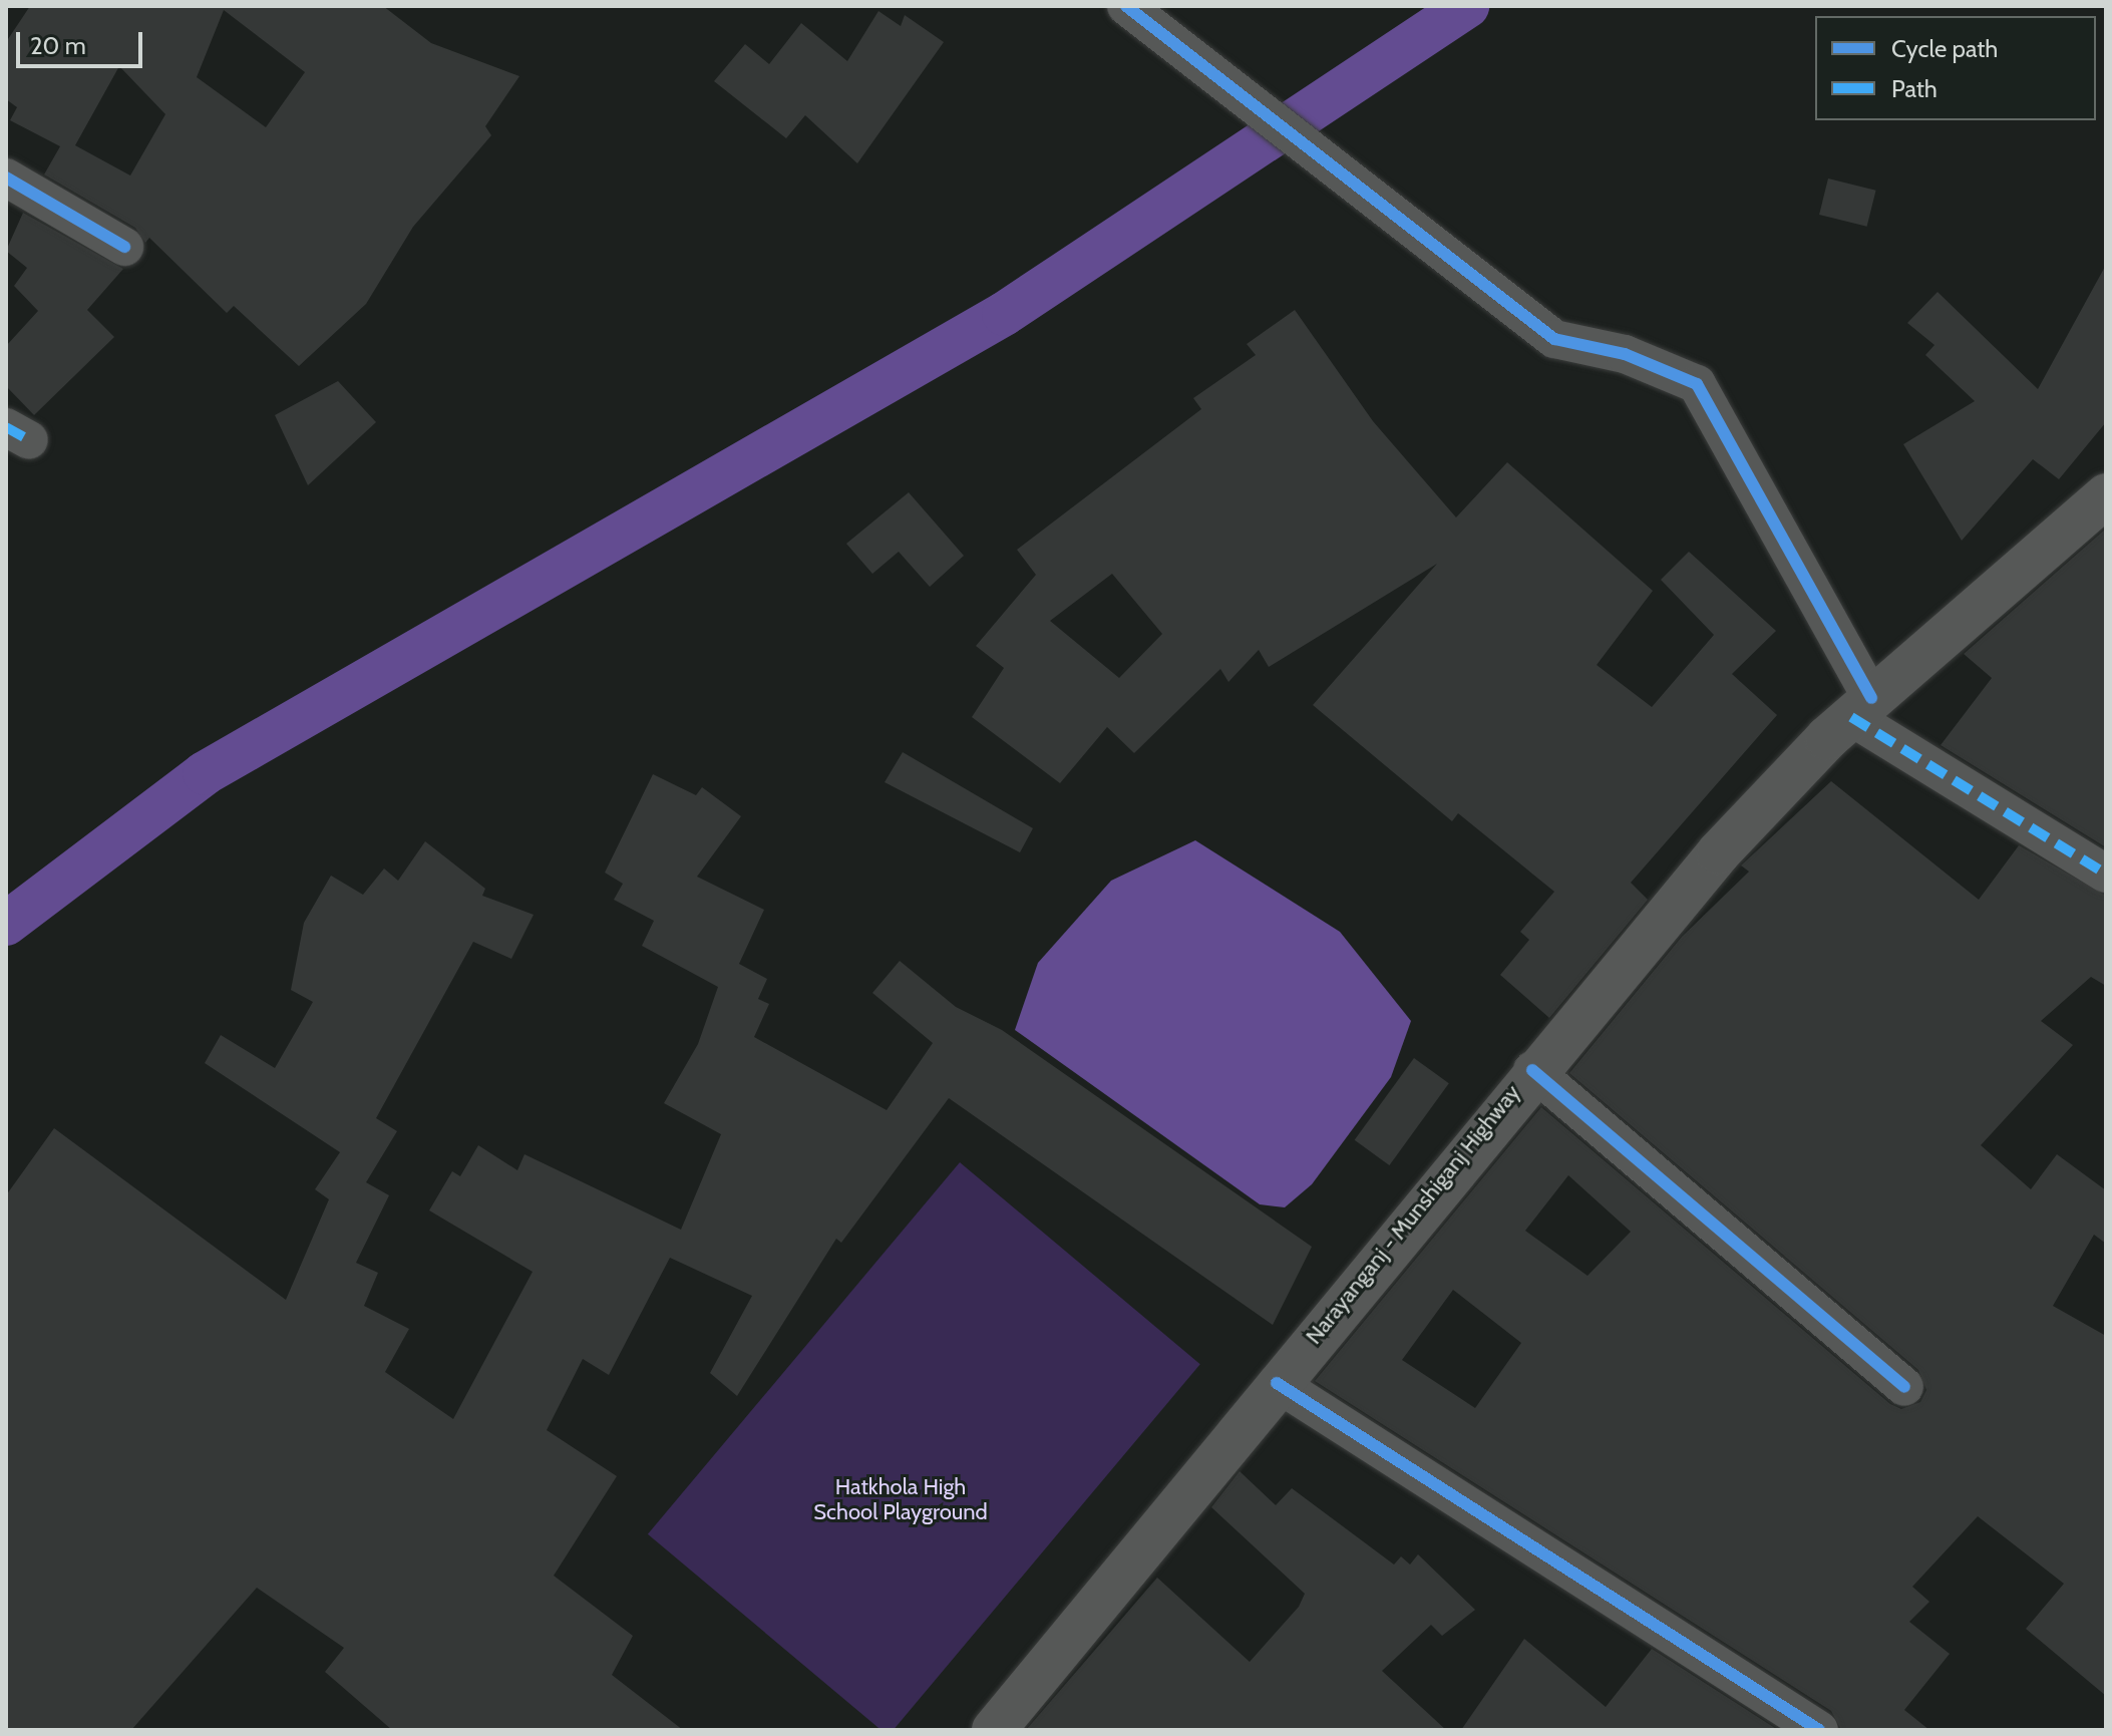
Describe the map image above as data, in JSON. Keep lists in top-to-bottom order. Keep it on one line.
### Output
{"streets":{"main road":["Narayanganj - Munshiganj Highway"]},"parks":["Hatkhola High School Playground"],"legend":["Cycle path","Path"],"scale_bar":"20 m"}
